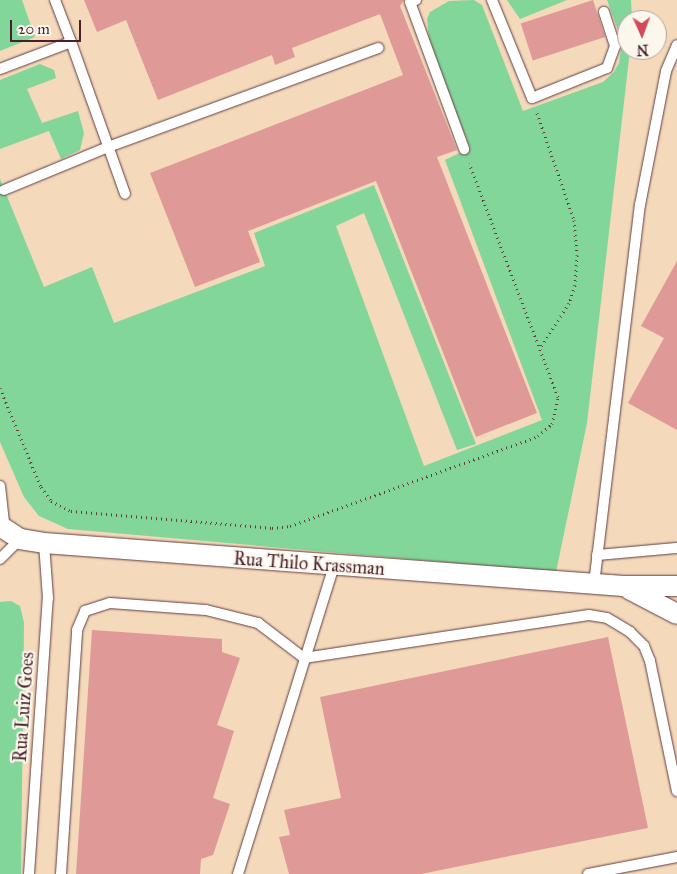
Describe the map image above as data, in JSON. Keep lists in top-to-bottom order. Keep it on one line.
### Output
{"streets":{"street":["Rua Thilo Krassman"],"lane":["Rua Luiz Goes"]},"crossings":[["Rua Thilo Krassman","Rua Luiz Goes"]],"scale_bar":"20 m","north":"bottom"}
